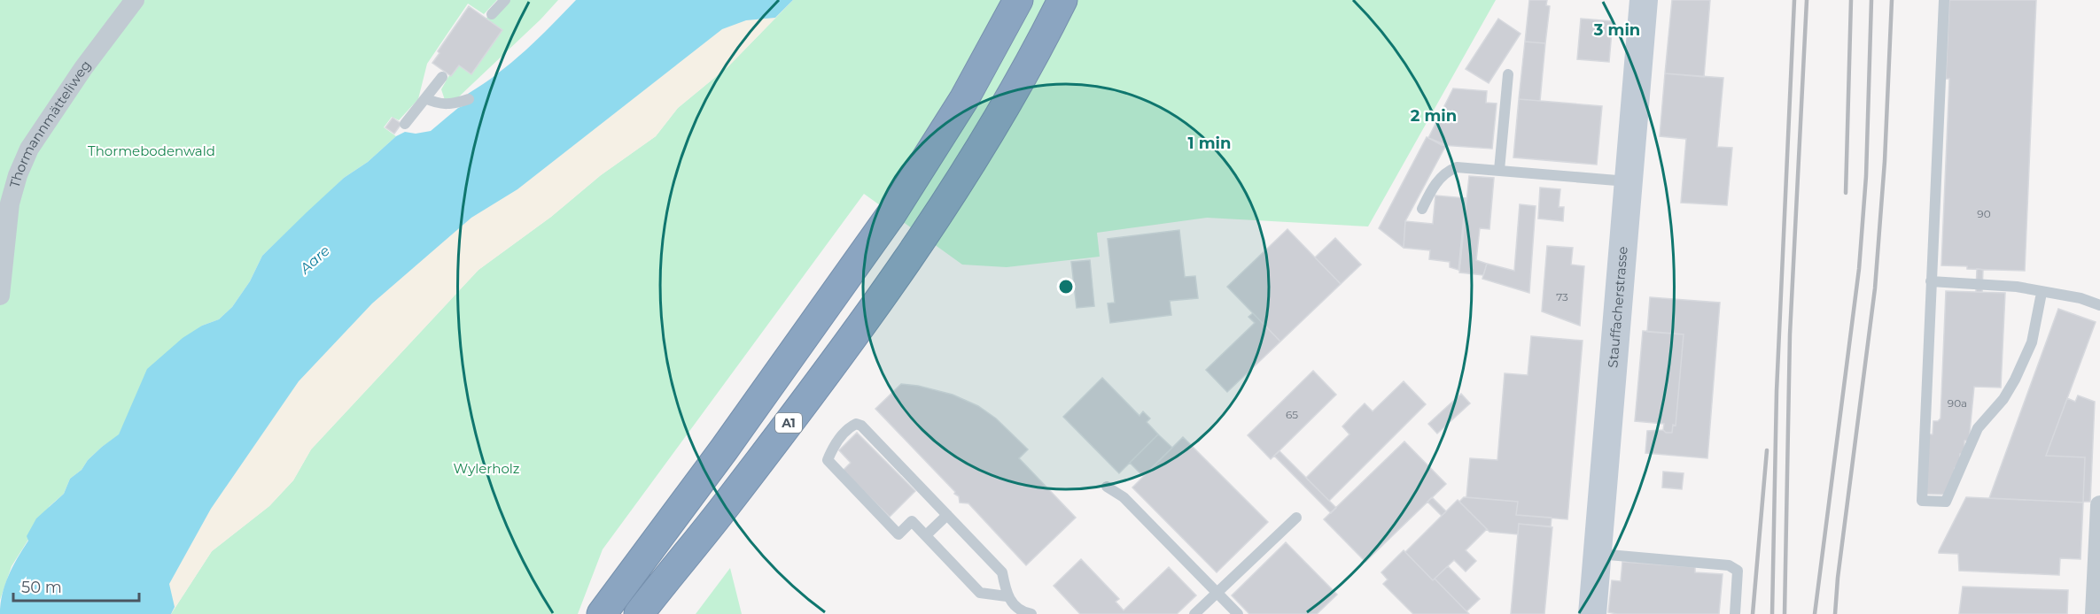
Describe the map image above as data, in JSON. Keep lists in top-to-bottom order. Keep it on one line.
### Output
{"streets":{"highway":["A1"],"street":["Thormannmätteliweg","Stauffacherstrasse"]},"water":["Aare"],"parks":["Thormebodenwald","Wylerholz"],"house_numbers":["90","73","90a","65"],"scale_bar":"50 m","rings":["3 min","2 min","1 min"]}
